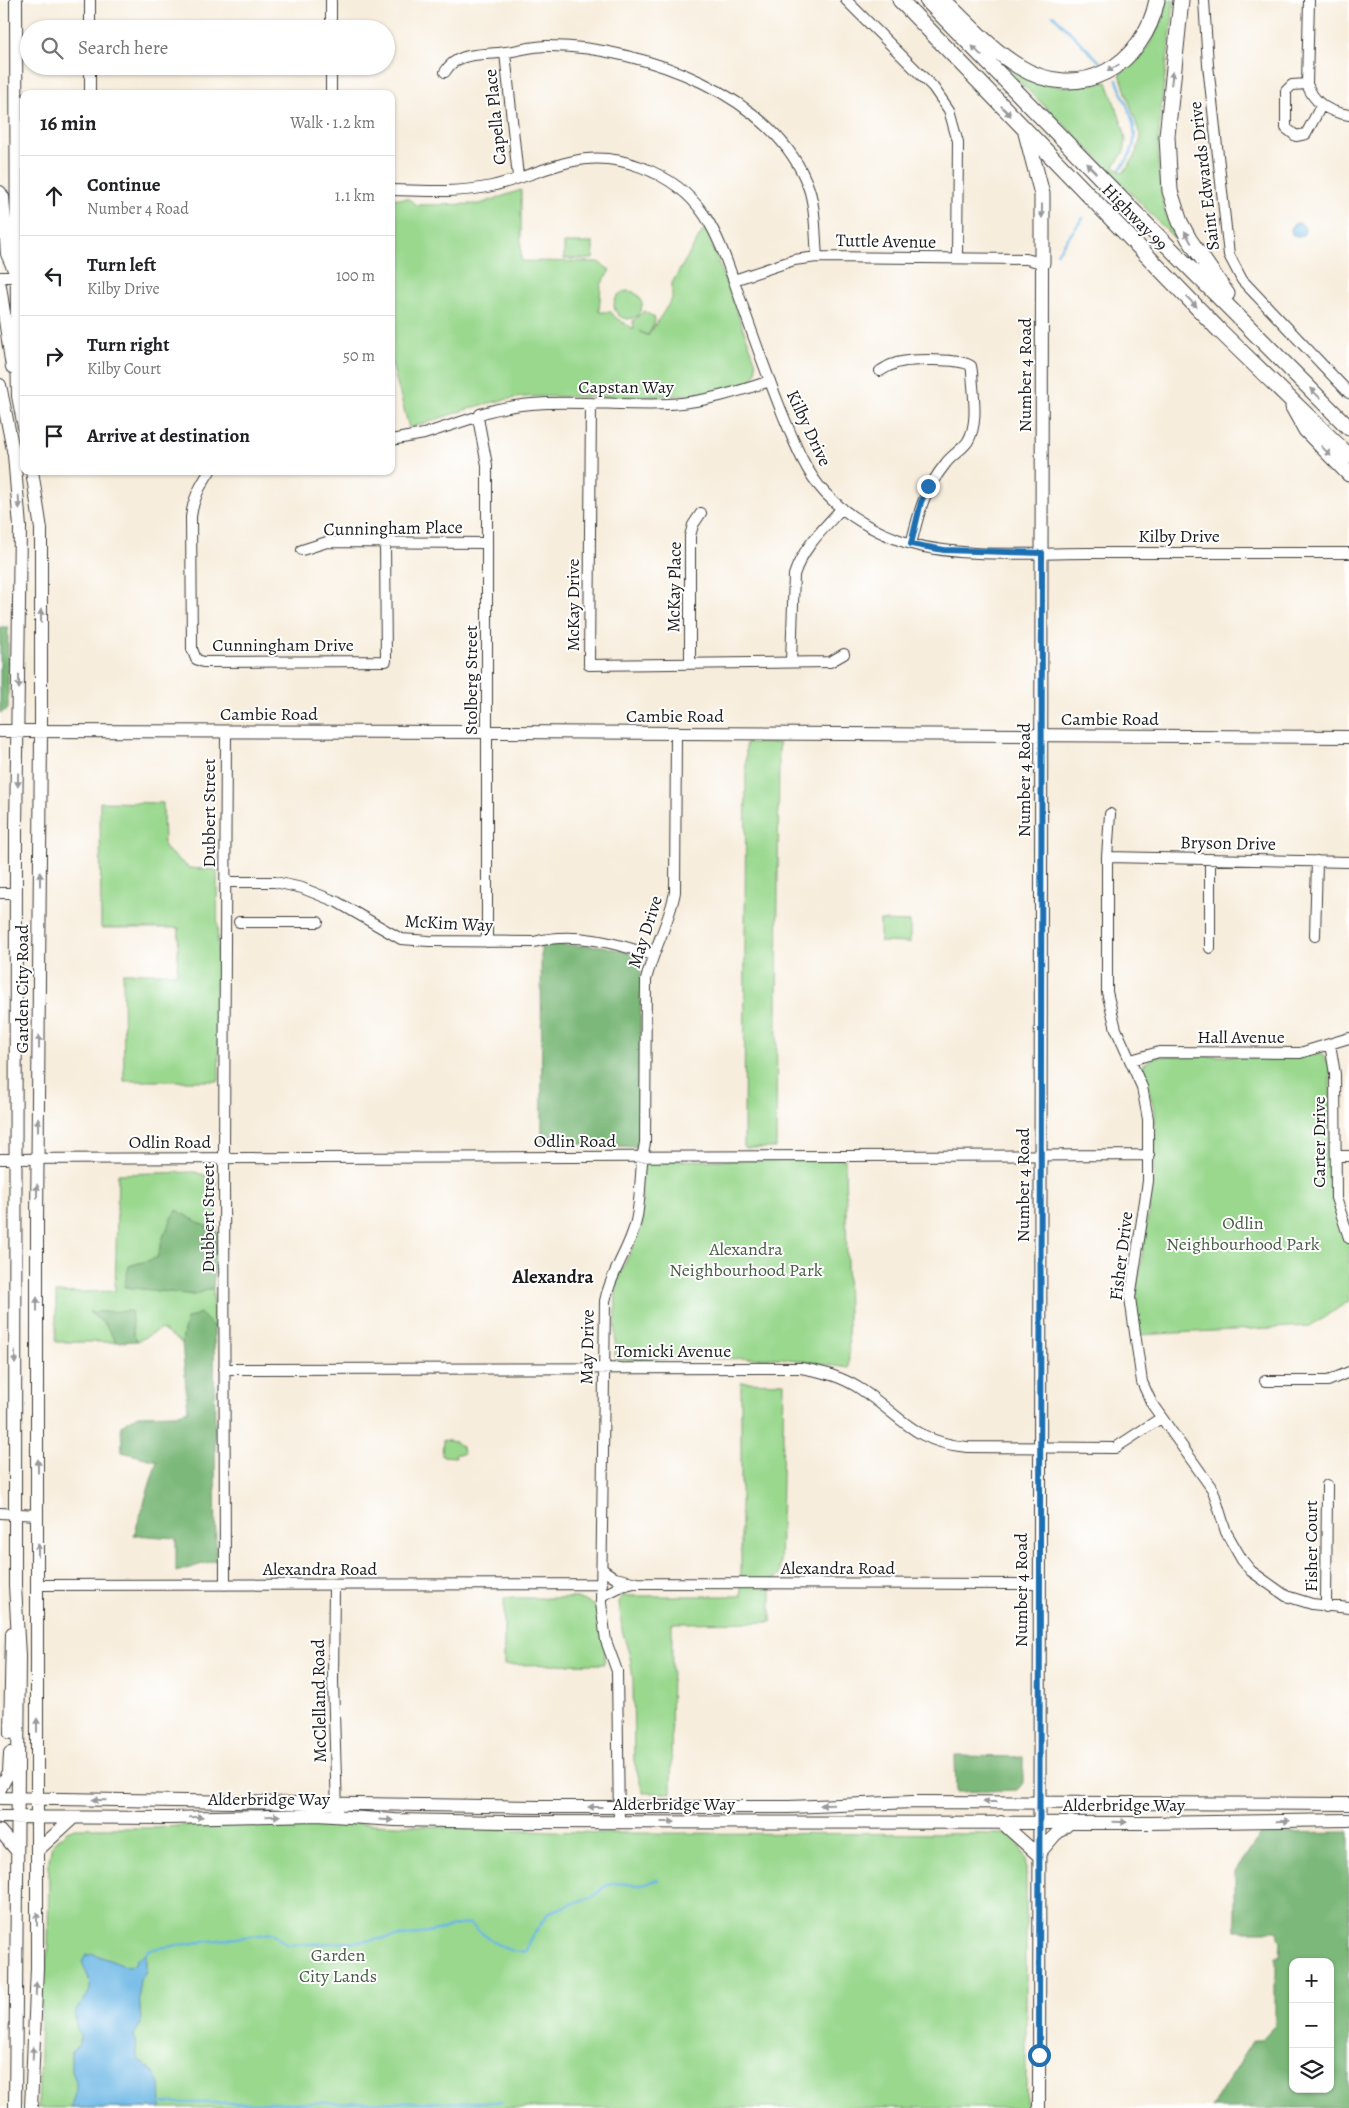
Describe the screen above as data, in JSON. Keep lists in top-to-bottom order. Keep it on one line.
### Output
{"streets":{"highway":["Highway 99"],"main road":["Number 4 Road","Cambie Road","Garden City Road","Alderbridge Way"],"street":["Capella Place","Saint Edwards Drive","Tuttle Avenue","Capstan Way","Kilby Drive","Cunningham Place","McKay Place","McKay Drive","Cunningham Drive","Stolberg Street","Dubbert Street","Bryson Drive","McKim Way","May Drive","Hall Avenue","Odlin Road","Carter Drive","Fisher Drive","Tomicki Avenue","Fisher Court","Alexandra Road","McClelland Road"]},"crossings":[["Capella Place","Kilby Drive"],["Tuttle Avenue","Number 4 Road"],["Tuttle Avenue","Kilby Drive"],["Number 4 Road","Kilby Drive"],["Number 4 Road","Cambie Road"],["Number 4 Road","Odlin Road"],["Number 4 Road","Tomicki Avenue"],["Number 4 Road","Alexandra Road"],["Number 4 Road","Alderbridge Way"],["Capstan Way","Kilby Drive"],["Capstan Way","McKay Drive"],["Capstan Way","Stolberg Street"],["Cunningham Place","Cunningham Drive"],["Cunningham Place","Stolberg Street"],["McKay Place","McKay Drive"],["Stolberg Street","Cambie Road"],["Stolberg Street","McKim Way"],["Cambie Road","Dubbert Street"],["Cambie Road","May Drive"],["Cambie Road","Garden City Road"],["Dubbert Street","McKim Way"],["Dubbert Street","Odlin Road"],["Dubbert Street","Tomicki Avenue"],["Dubbert Street","Alexandra Road"],["Bryson Drive","Fisher Drive"],["McKim Way","May Drive"],["May Drive","Odlin Road"],["May Drive","Tomicki Avenue"],["May Drive","Alexandra Road"],["May Drive","Alderbridge Way"],["Garden City Road","Odlin Road"],["Garden City Road","Alexandra Road"],["Garden City Road","Alderbridge Way"],["Hall Avenue","Carter Drive"],["Hall Avenue","Fisher Drive"],["Odlin Road","Fisher Drive"],["Fisher Drive","Tomicki Avenue"],["Fisher Drive","Fisher Court"],["Alexandra Road","McClelland Road"],["McClelland Road","Alderbridge Way"]],"districts":["Alexandra"],"parks":["Odlin Neighbourhood Park","Alexandra Neighbourhood Park","Garden City Lands"],"page":{"search":"Search here","heading":["16 min","Walk · 1.2 km"],"list":[["Continue","Number 4 Road","1.1 km"],["Turn left","Kilby Drive","100 m"],["Turn right","Kilby Court","50 m"],"Arrive at destination"],"map_buttons":["+","−"]}}
